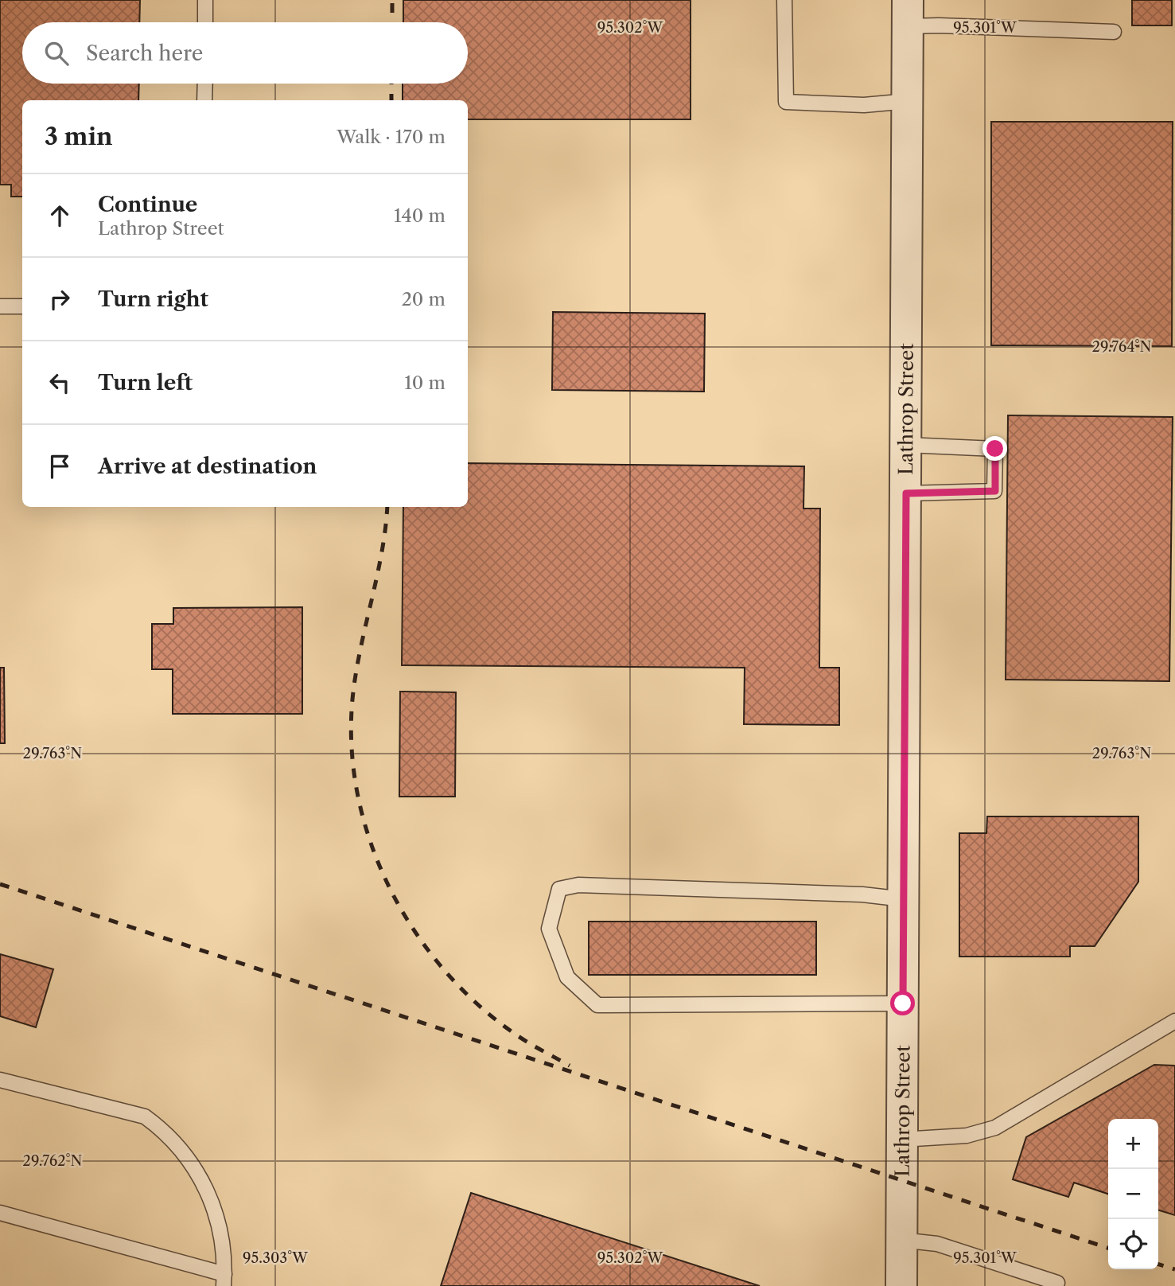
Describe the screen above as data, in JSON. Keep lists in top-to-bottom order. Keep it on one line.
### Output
{"streets":{"street":["Lathrop Street"]},"page":{"search":"Search here","heading":["3 min","Walk · 170 m"],"list":[["Continue","Lathrop Street","140 m"],["Turn right","20 m"],["Turn left","10 m"],"Arrive at destination"],"map_buttons":["+","−"]},"coordinates":["95.302°W","95.301°W","29.764°N","29.763°N","29.762°N","95.303°W"]}
